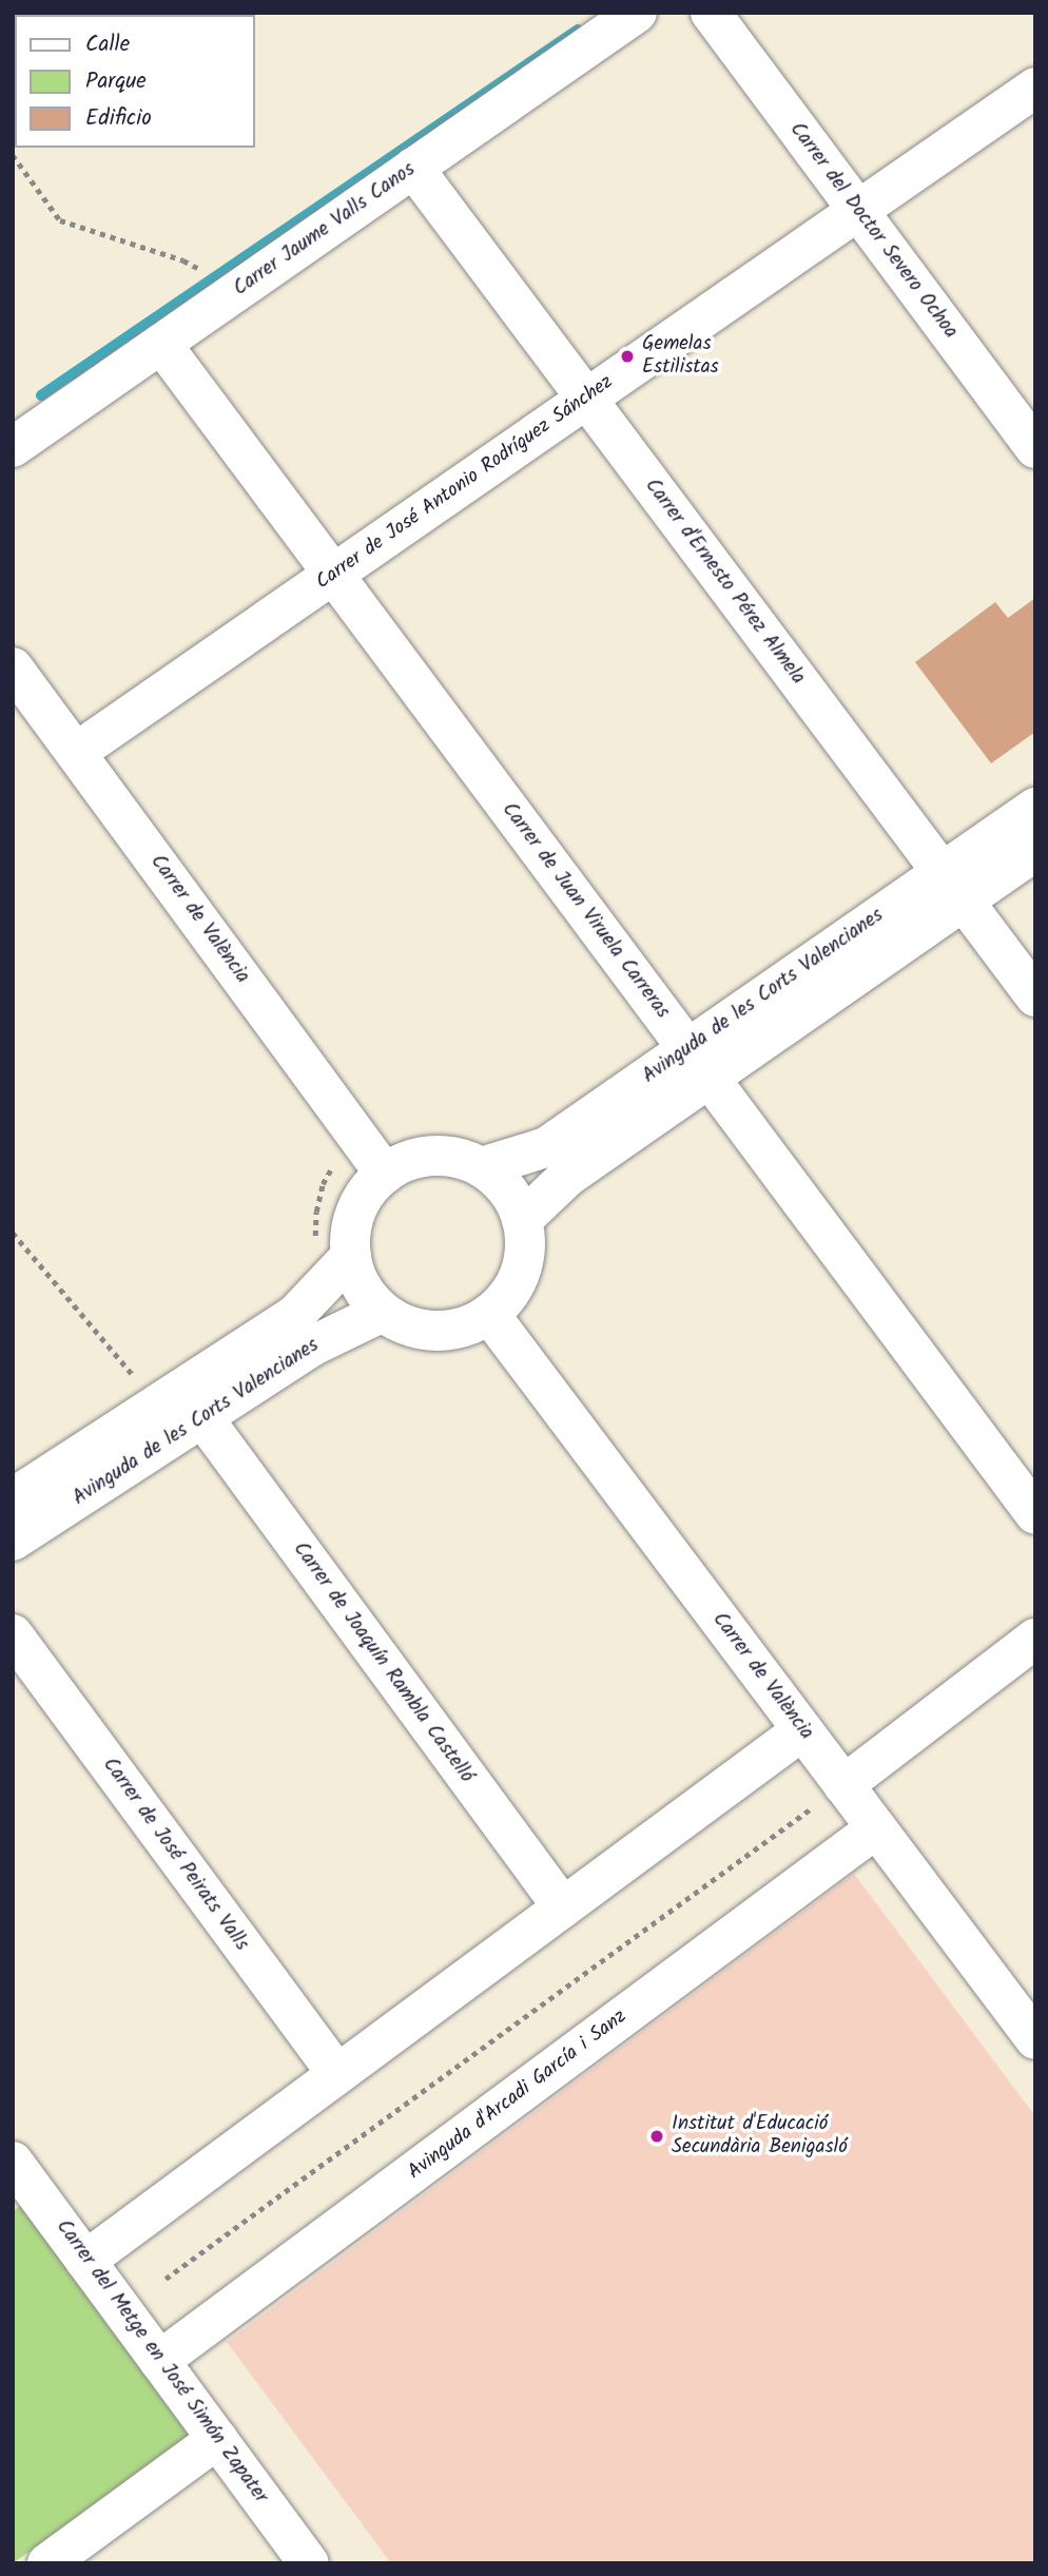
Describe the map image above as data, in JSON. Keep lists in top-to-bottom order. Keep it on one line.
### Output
{"streets":{"street":["Carrer Jaume Valls Canos","Carrer del Doctor Severo Ochoa","Carrer de José Antonio Rodríguez Sánchez","Carrer d'Ernesto Pérez Almela","Carrer de Juan Viruela Carreras","Carrer de València","Avinguda de les Corts Valencianes","Carrer de Joaquín Rambla Castelló","Carrer de José Peirats Valls","Avinguda d'Arcadi García i Sanz","Carrer del Metge en José Simón Zapater"]},"crossings":[["Carrer Jaume Valls Canos","Carrer d'Ernesto Pérez Almela"],["Carrer Jaume Valls Canos","Carrer de Juan Viruela Carreras"],["Carrer del Doctor Severo Ochoa","Carrer de José Antonio Rodríguez Sánchez"],["Carrer de José Antonio Rodríguez Sánchez","Carrer d'Ernesto Pérez Almela"],["Carrer de José Antonio Rodríguez Sánchez","Carrer de Juan Viruela Carreras"],["Carrer de José Antonio Rodríguez Sánchez","Carrer de València"],["Carrer d'Ernesto Pérez Almela","Avinguda de les Corts Valencianes"],["Carrer de Juan Viruela Carreras","Avinguda de les Corts Valencianes"],["Carrer de València","Avinguda de les Corts Valencianes"],["Carrer de València","Avinguda d'Arcadi García i Sanz"],["Avinguda de les Corts Valencianes","Carrer de Joaquín Rambla Castelló"],["Avinguda d'Arcadi García i Sanz","Carrer del Metge en José Simón Zapater"]],"places":["Gemelas Estilistas","Institut d'Educació Secundària Benigasló"],"legend":["Calle","Parque","Edificio"]}
